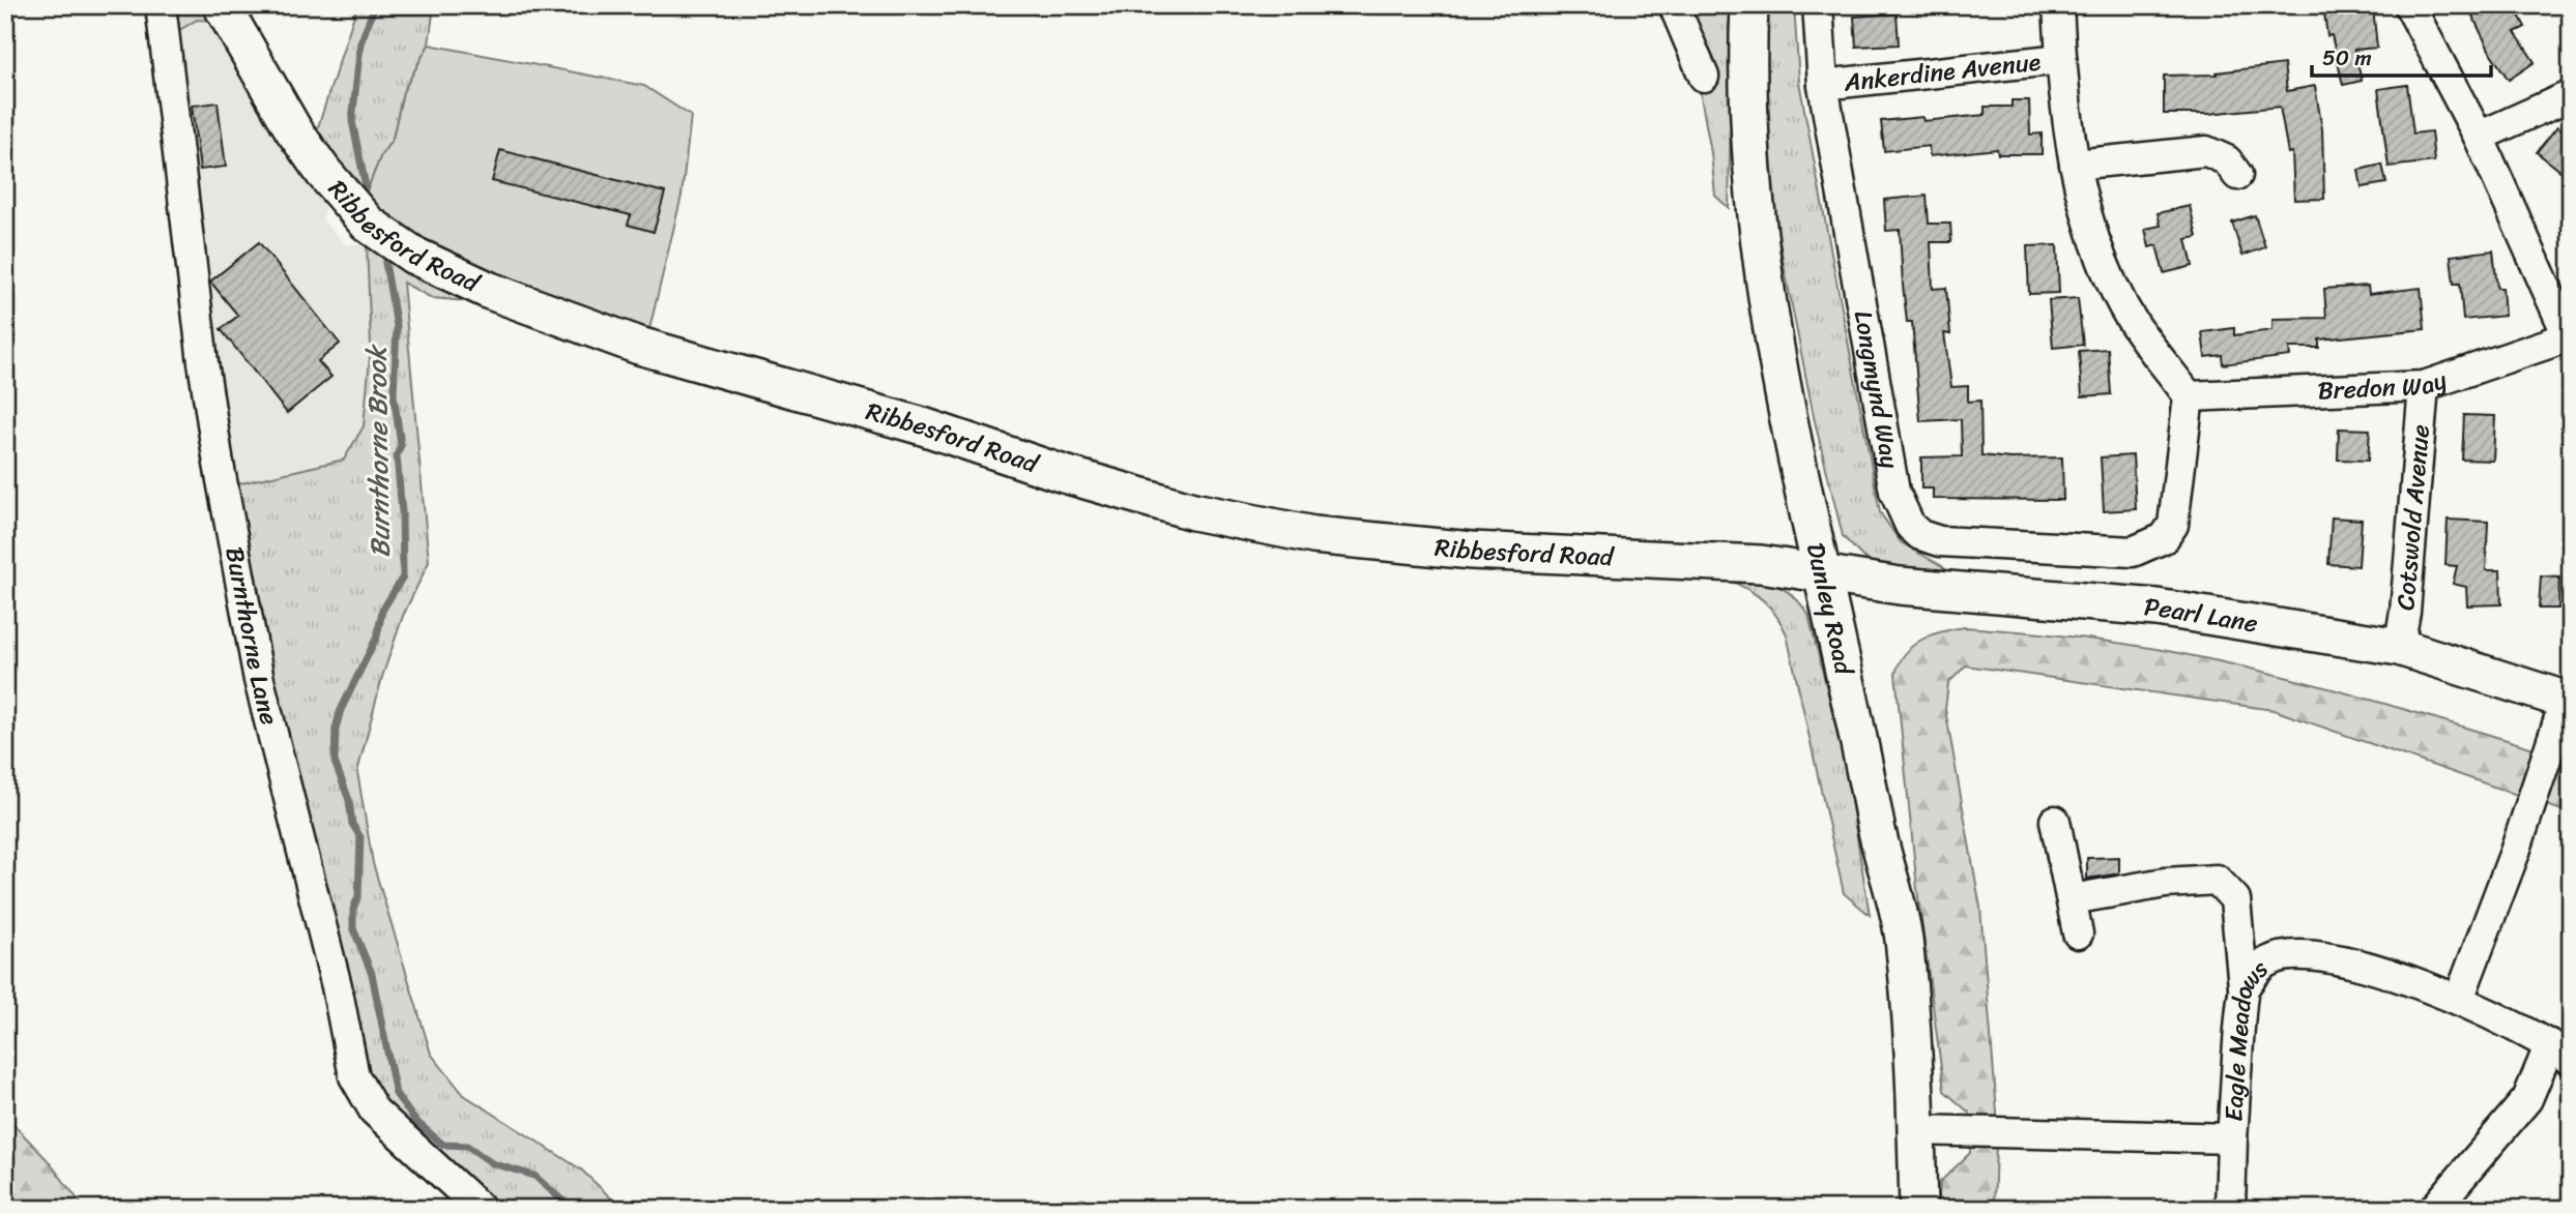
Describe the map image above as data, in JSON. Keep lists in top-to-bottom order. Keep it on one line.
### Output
{"streets":{"main road":["Ribbesford Road","Dunley Road","Pearl Lane"],"street":["Ankerdine Avenue","Bredon Way","Longmynd Way","Cotswold Avenue","Burnthorne Lane","Eagle Meadows"]},"crossings":[["Ankerdine Avenue","Longmynd Way"],["Ribbesford Road","Dunley Road"],["Ribbesford Road","Pearl Lane"],["Bredon Way","Longmynd Way"],["Bredon Way","Cotswold Avenue"],["Cotswold Avenue","Pearl Lane"],["Dunley Road","Pearl Lane"],["Dunley Road","Eagle Meadows"]],"water":["Burnthorne Brook"],"scale_bar":"50 m"}
